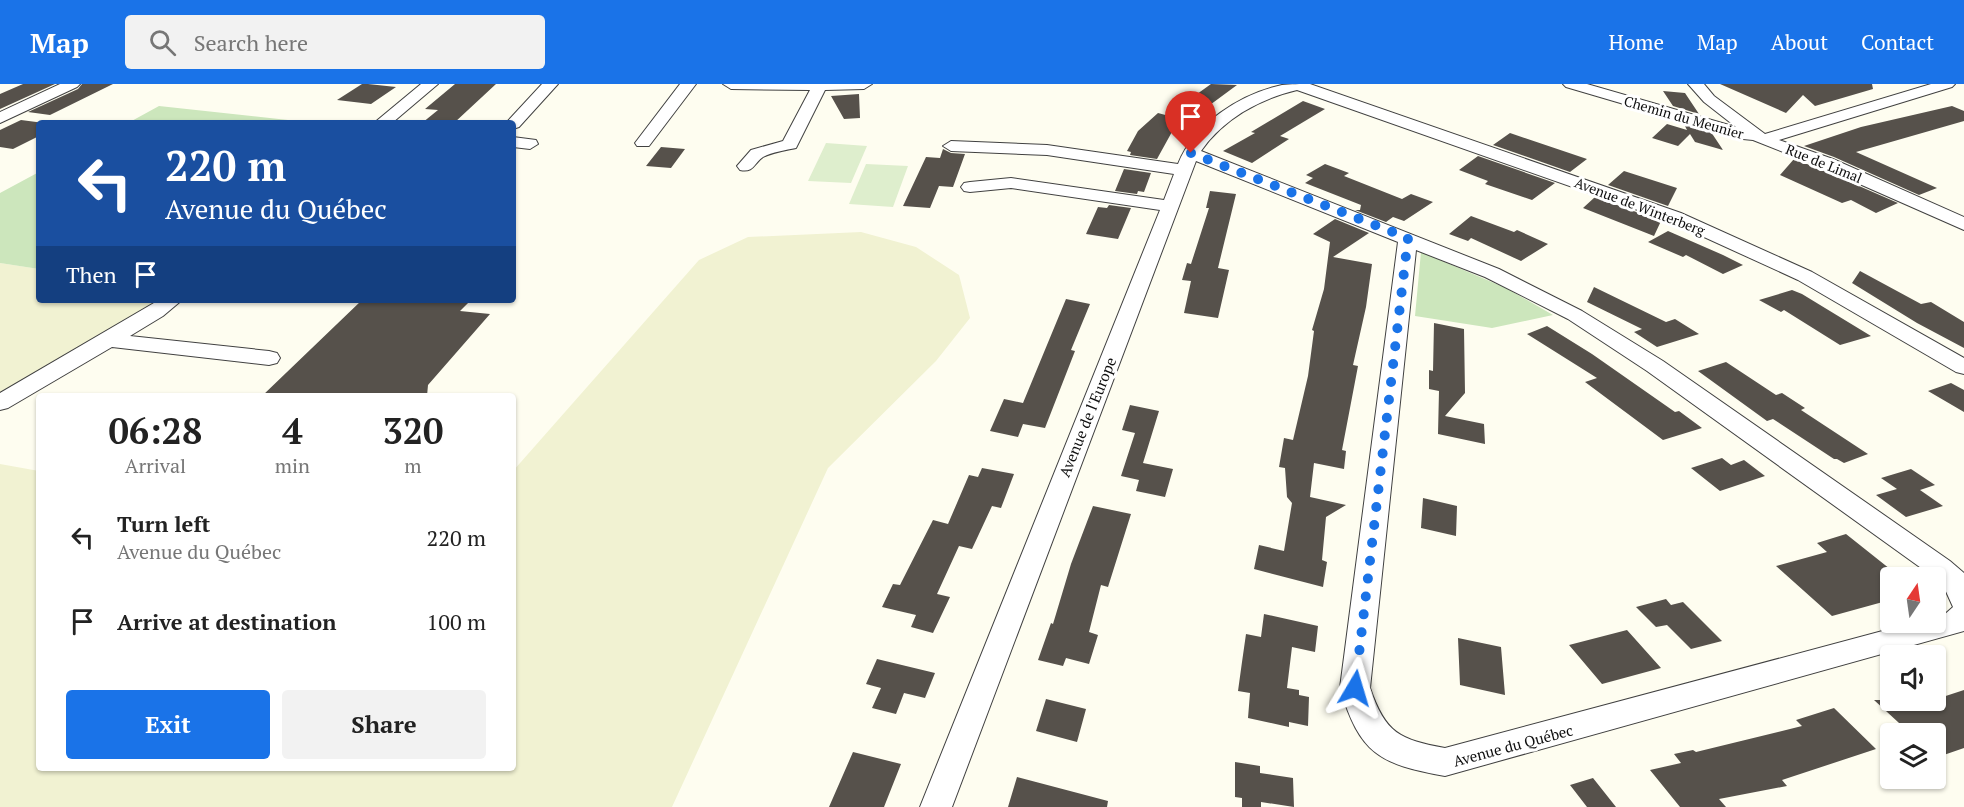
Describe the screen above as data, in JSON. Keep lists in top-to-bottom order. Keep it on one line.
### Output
{"streets":{"street":["Chemin du Meunier","Rue de Limal","Avenue de Winterberg","Avenue de l'Europe","Avenue du Québec"]},"crossings":[["Chemin du Meunier","Rue de Limal"],["Avenue de Winterberg","Avenue de l'Europe"]],"north":"top","page":{"header":"Map","search":"Search here","nav":["Home","Map","About","Contact"],"turn":["220 m","Avenue du Québec"],"then":"Then","eta":["06:28","Arrival","4","min","320","m"],"list":[{"name":"Turn left","note":"Avenue du Québec","value":"220 m"},{"name":"Arrive at destination","value":"100 m"}],"buttons":["Exit","Share"]}}
